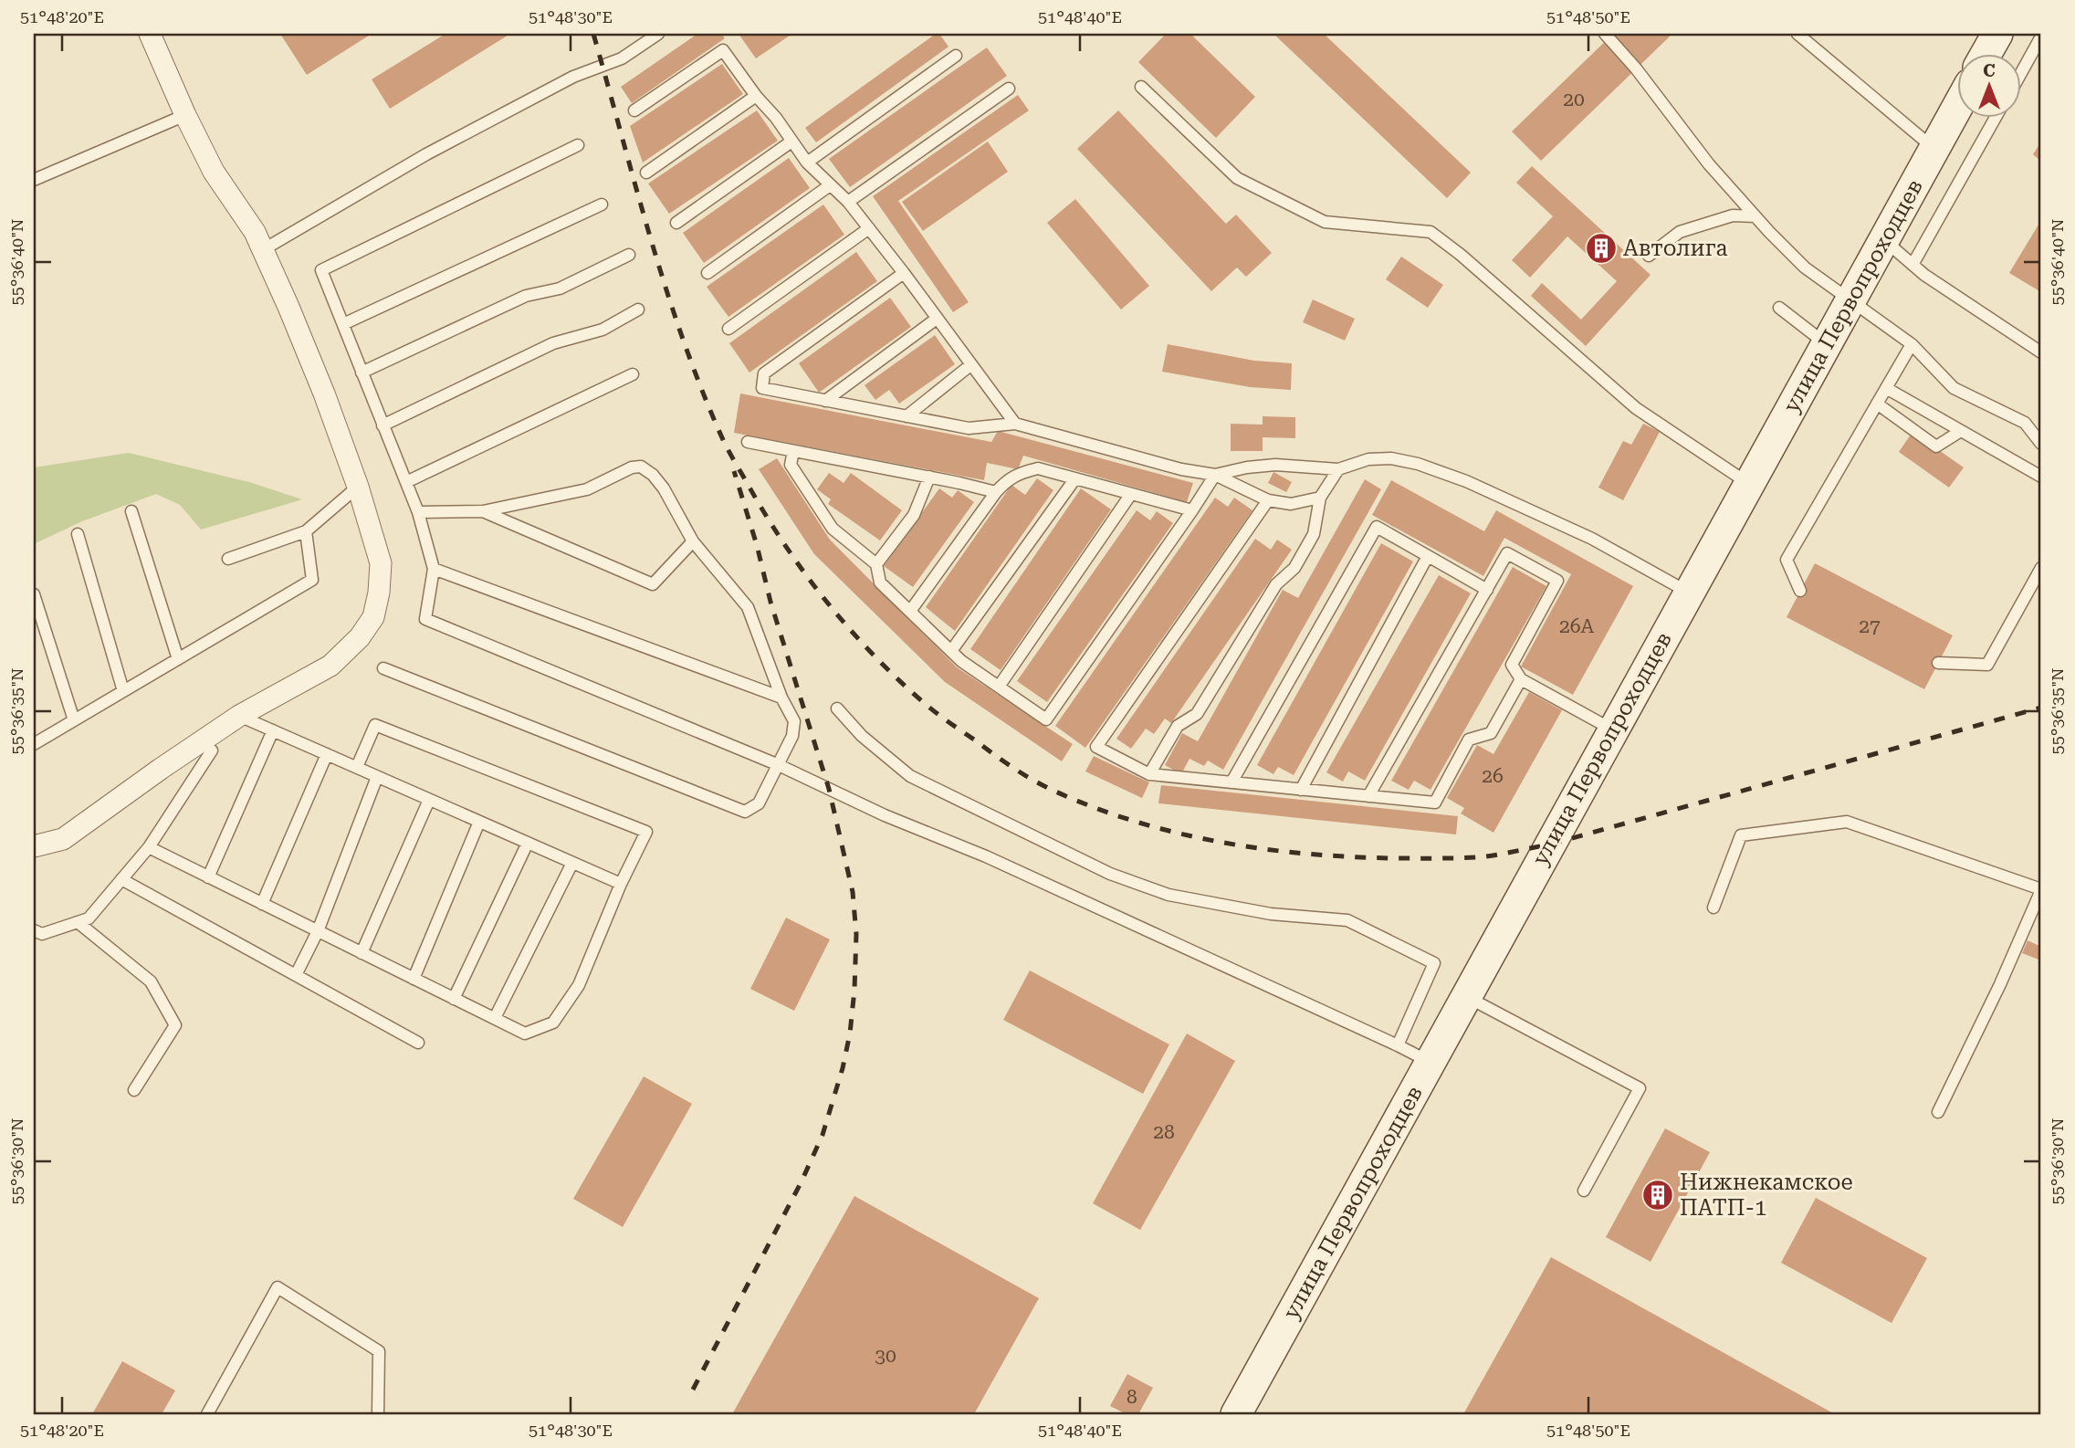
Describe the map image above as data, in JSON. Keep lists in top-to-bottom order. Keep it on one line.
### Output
{"streets":{"street":["улица Первопроходцев"]},"places":{"building":["Автолига","Нижнекамское ПАТП-1"]},"house_numbers":["20","26А","27","26","28","30","8"],"north":"top","coordinates":["51°48'20\"E","51°48'30\"E","51°48'40\"E","51°48'50\"E","55°36'40\"N","55°36'35\"N","55°36'30\"N"]}
